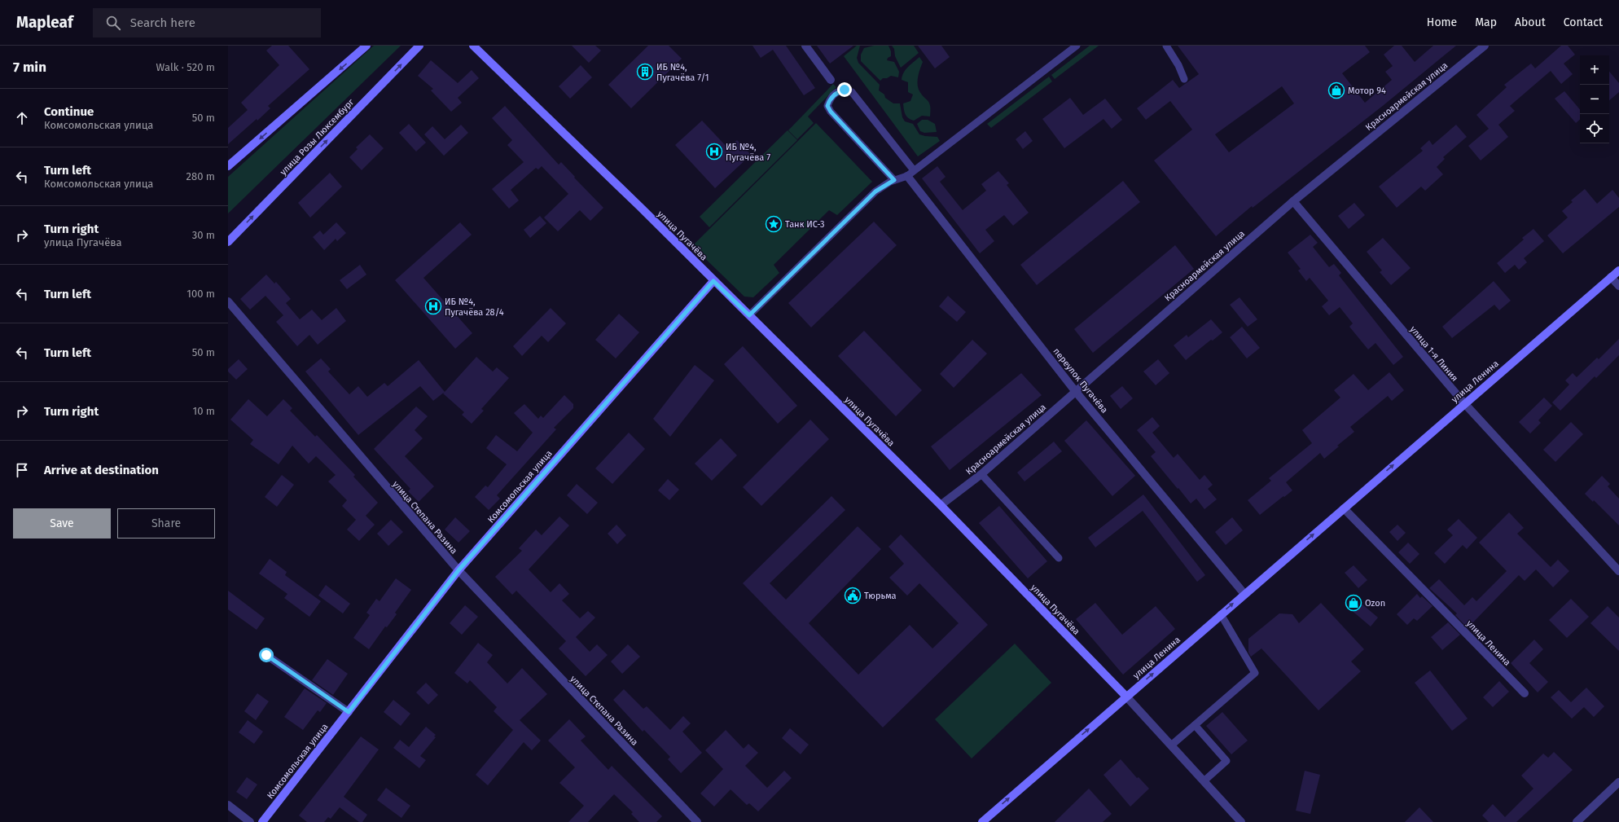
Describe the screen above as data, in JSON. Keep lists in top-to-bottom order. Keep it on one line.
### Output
{"streets":{"main road":["улица Розы Люксембург","улица Пугачёва","улица Ленина","Комсомольская улица"],"street":["Красноармейская улица","улица 1-я Линия","переулок Пугачёва","улица Степана Разина"]},"crossings":[["Красноармейская улица","улица Пугачёва"],["Красноармейская улица","улица 1-я Линия"],["Красноармейская улица","переулок Пугачёва"],["улица Пугачёва","улица Ленина"],["улица Пугачёва","Комсомольская улица"],["улица 1-я Линия","улица Ленина"],["переулок Пугачёва","улица Ленина"],["Комсомольская улица","улица Степана Разина"]],"one_way":["улица Ленина"],"places":{"building":["ИБ №4, Пугачёва 7/1"],"shop":["Мотор 94","Ozon"],"hospital":["ИБ №4, Пугачёва 7","ИБ №4, Пугачёва 28/4"],"place":["Танк ИС-3"],"public building":["Тюрьма"]},"page":{"header":"Mapleaf","search":"Search here","nav":["Home","Map","About","Contact"],"heading":["7 min","Walk · 520 m"],"map_buttons":["+","−"],"list":[["Continue","Комсомольская улица","50 m"],["Turn left","Комсомольская улица","280 m"],["Turn right","улица Пугачёва","30 m"],["Turn left","100 m"],["Turn left","50 m"],["Turn right","10 m"],"Arrive at destination"],"buttons":["Save","Share"]}}
